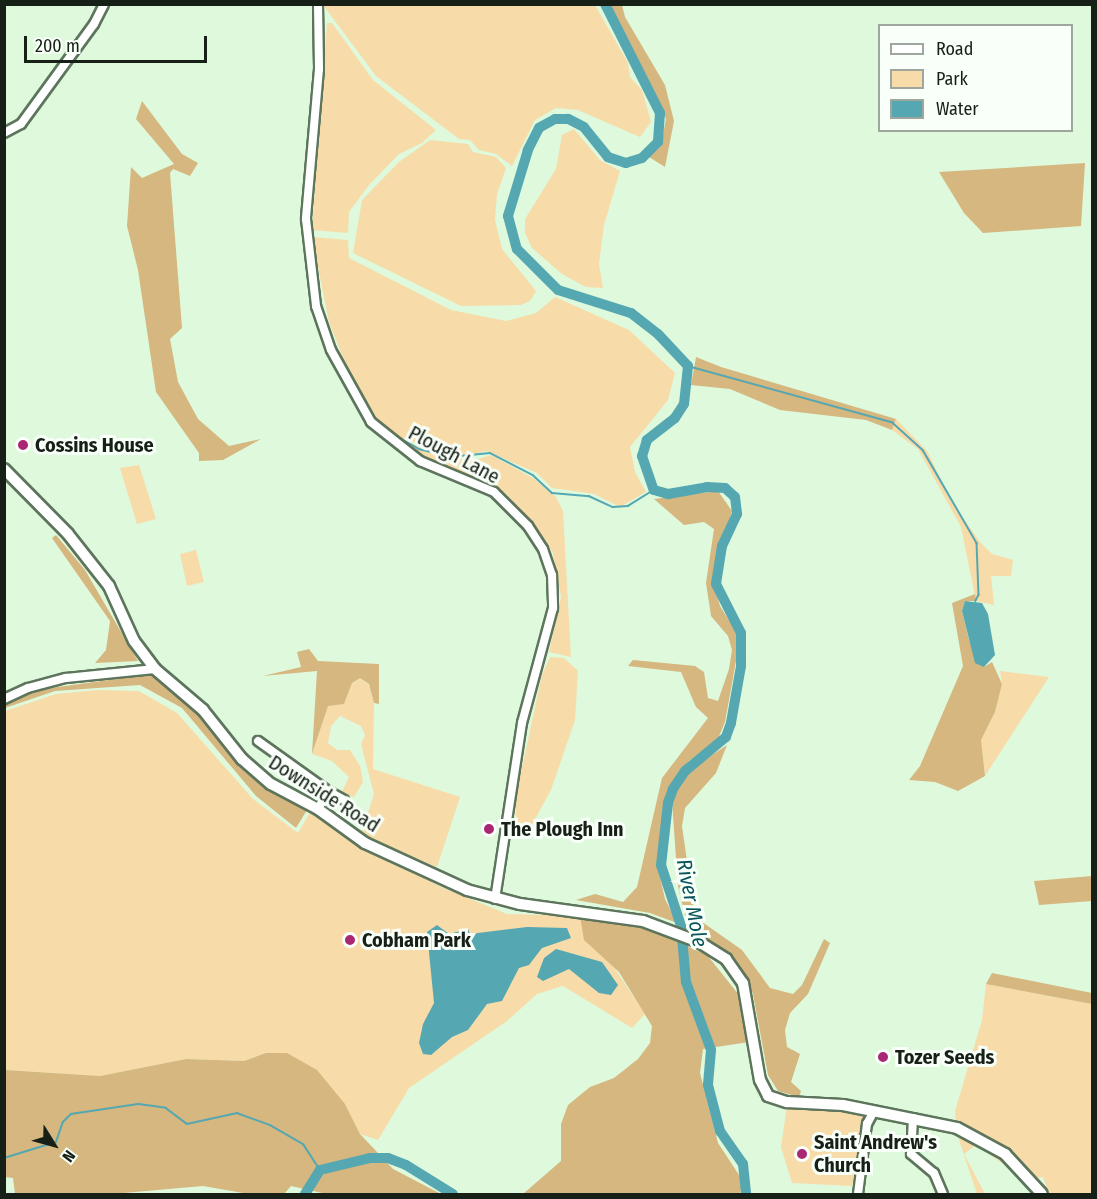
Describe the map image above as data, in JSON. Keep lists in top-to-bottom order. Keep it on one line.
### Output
{"streets":{"street":["Plough Lane","Downside Road"]},"crossings":[["Plough Lane","Downside Road"]],"water":["River Mole"],"places":["Cossins House","The Plough Inn","Cobham Park","Tozer Seeds","Saint Andrew's Church"],"legend":["Road","Park","Water"],"scale_bar":"200 m","north":"bottom right"}
